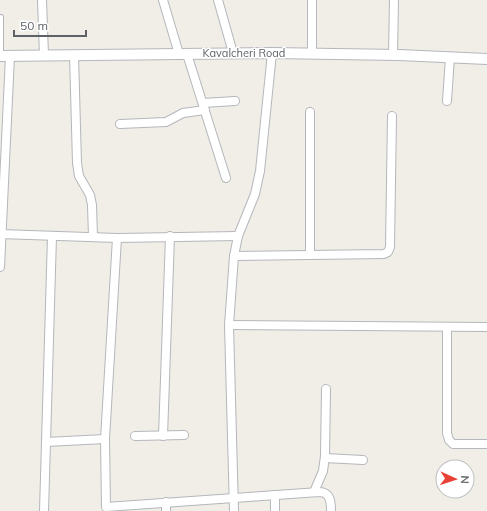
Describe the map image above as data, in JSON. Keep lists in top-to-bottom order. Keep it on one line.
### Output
{"streets":{"street":["Kavalcheri Road"]},"scale_bar":"50 m","north":"right"}
